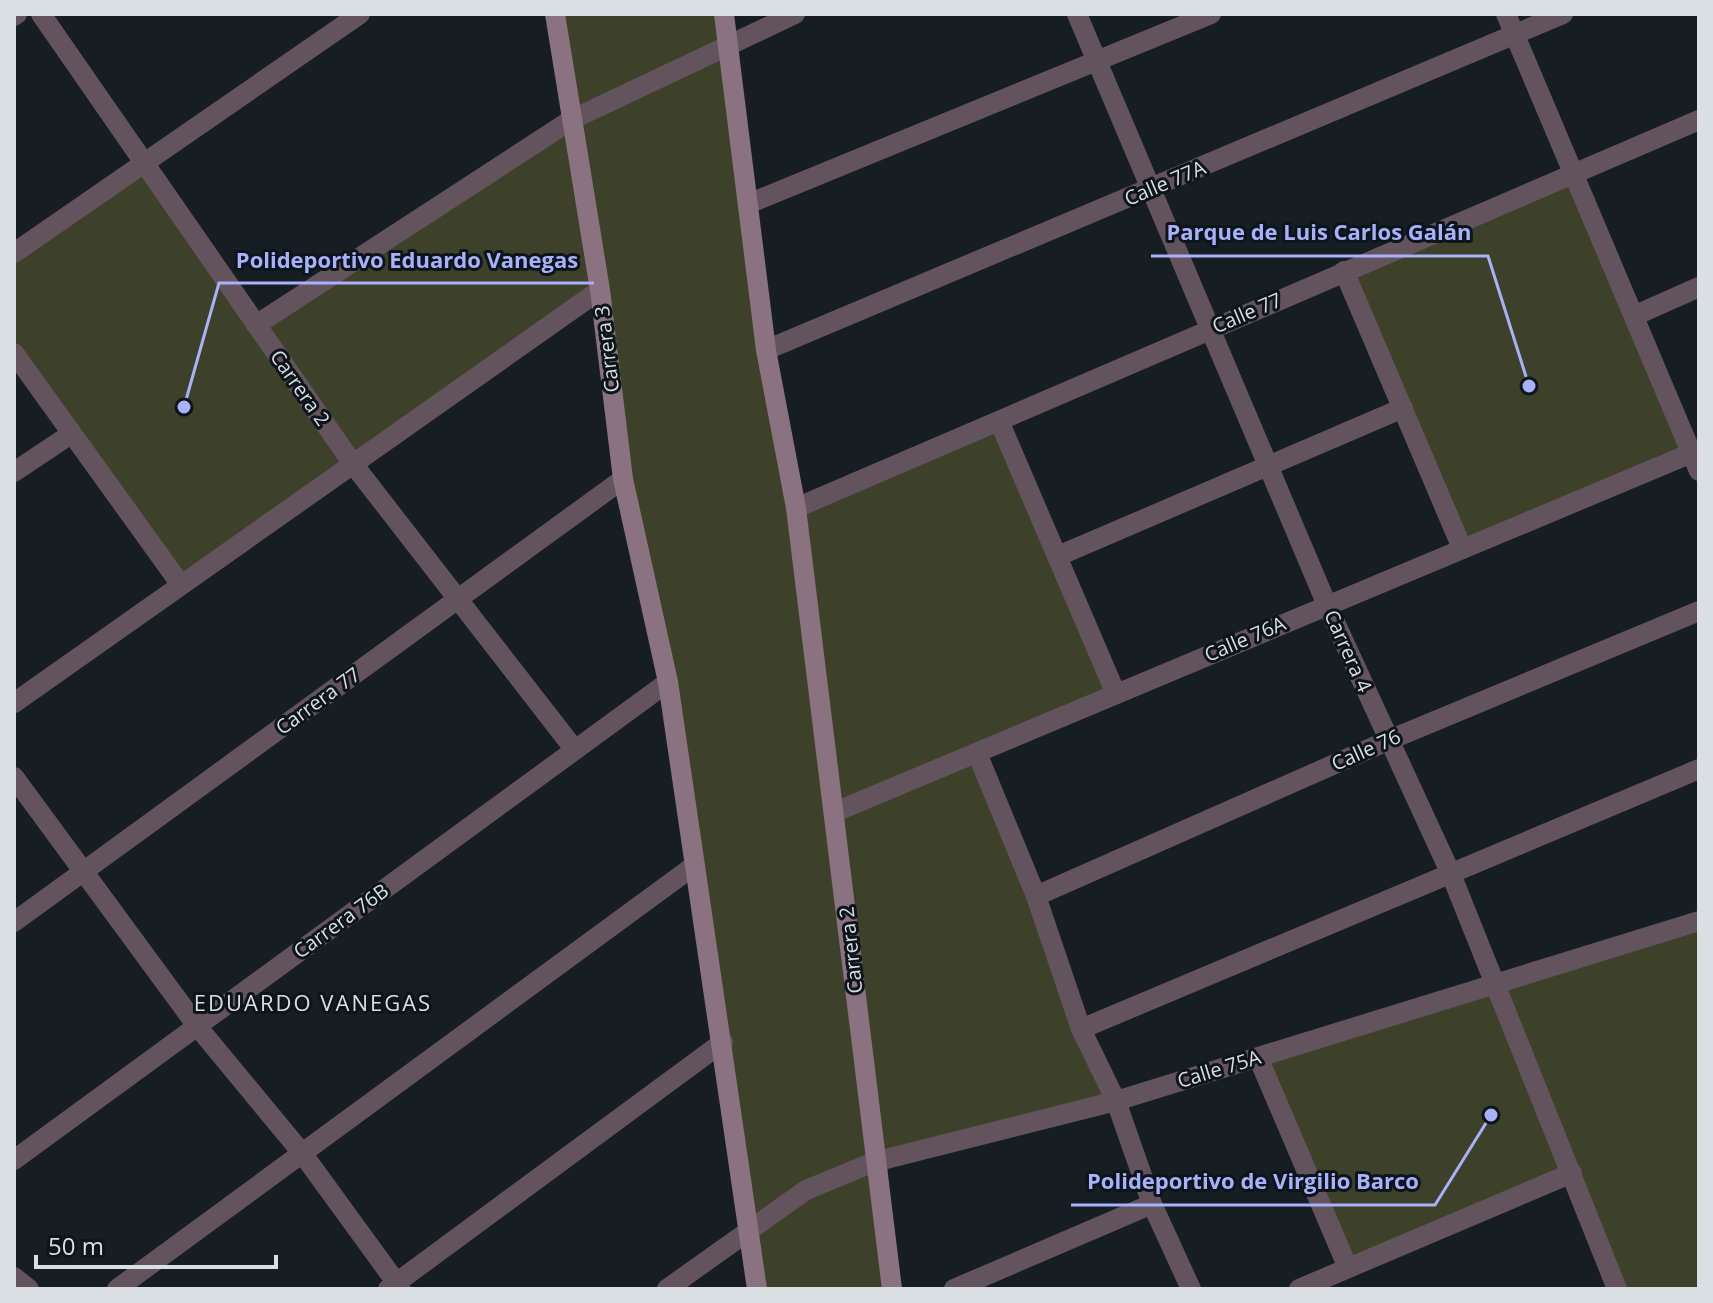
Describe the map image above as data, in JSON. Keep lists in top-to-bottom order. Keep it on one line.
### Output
{"streets":{"main road":["Carrera 3","Carrera 2"],"street":["Calle 77A","Calle 77","Calle 76A","Carrera 4","Carrera 77","Calle 76","Carrera 76B","Calle 75A"]},"crossings":[["Calle 77A","Carrera 4"],["Calle 77","Carrera 2"],["Calle 77","Carrera 4"],["Carrera 3","Carrera 77"],["Carrera 3","Carrera 76B"],["Carrera 2","Calle 76A"],["Carrera 2","Carrera 77"],["Carrera 2","Carrera 76B"],["Carrera 2","Calle 75A"],["Calle 76A","Carrera 4"],["Carrera 4","Calle 76"],["Carrera 4","Calle 75A"]],"districts":["EDUARDO VANEGAS"],"places":["Parque de Luis Carlos Galán","Polideportivo Eduardo Vanegas","Polideportivo de Virgilio Barco"],"scale_bar":"50 m"}
